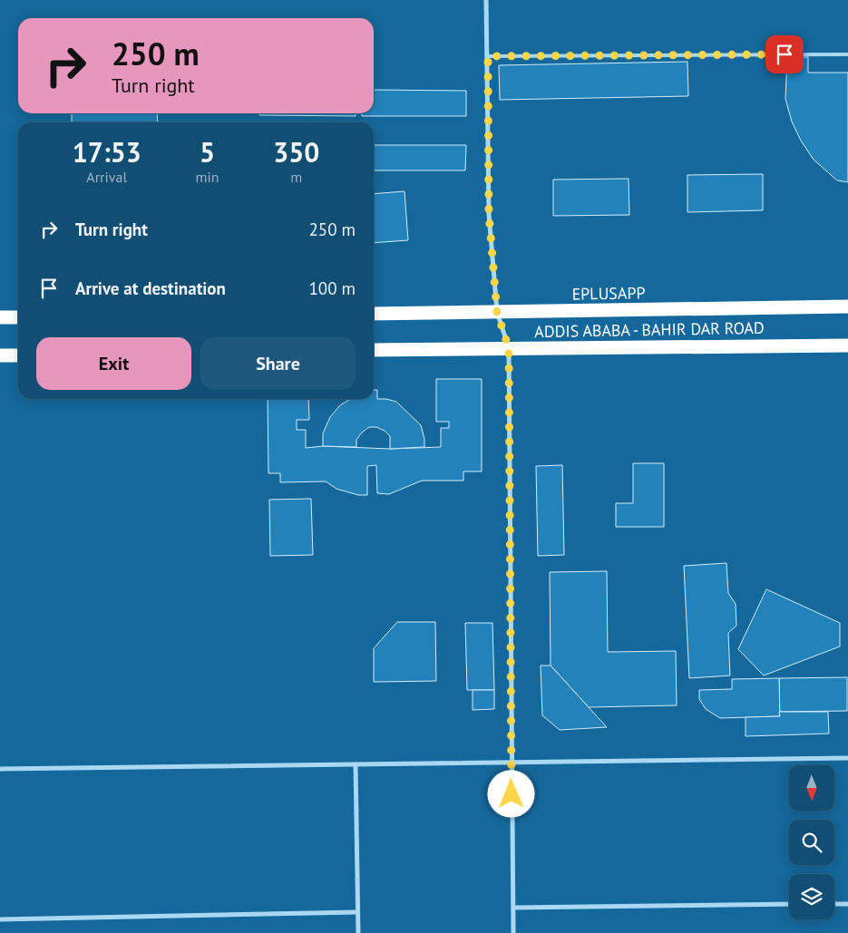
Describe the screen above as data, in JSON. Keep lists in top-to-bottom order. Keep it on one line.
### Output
{"streets":{"highway":["EPLUSAPP","ADDIS ABABA - BAHIR DAR ROAD"]},"north":"bottom","page":{"turn":["250 m","Turn right"],"eta":["17:53","Arrival","5","min","350","m"],"list":[{"name":"Turn right","value":"250 m"},{"name":"Arrive at destination","value":"100 m"}],"buttons":["Exit","Share"]}}
